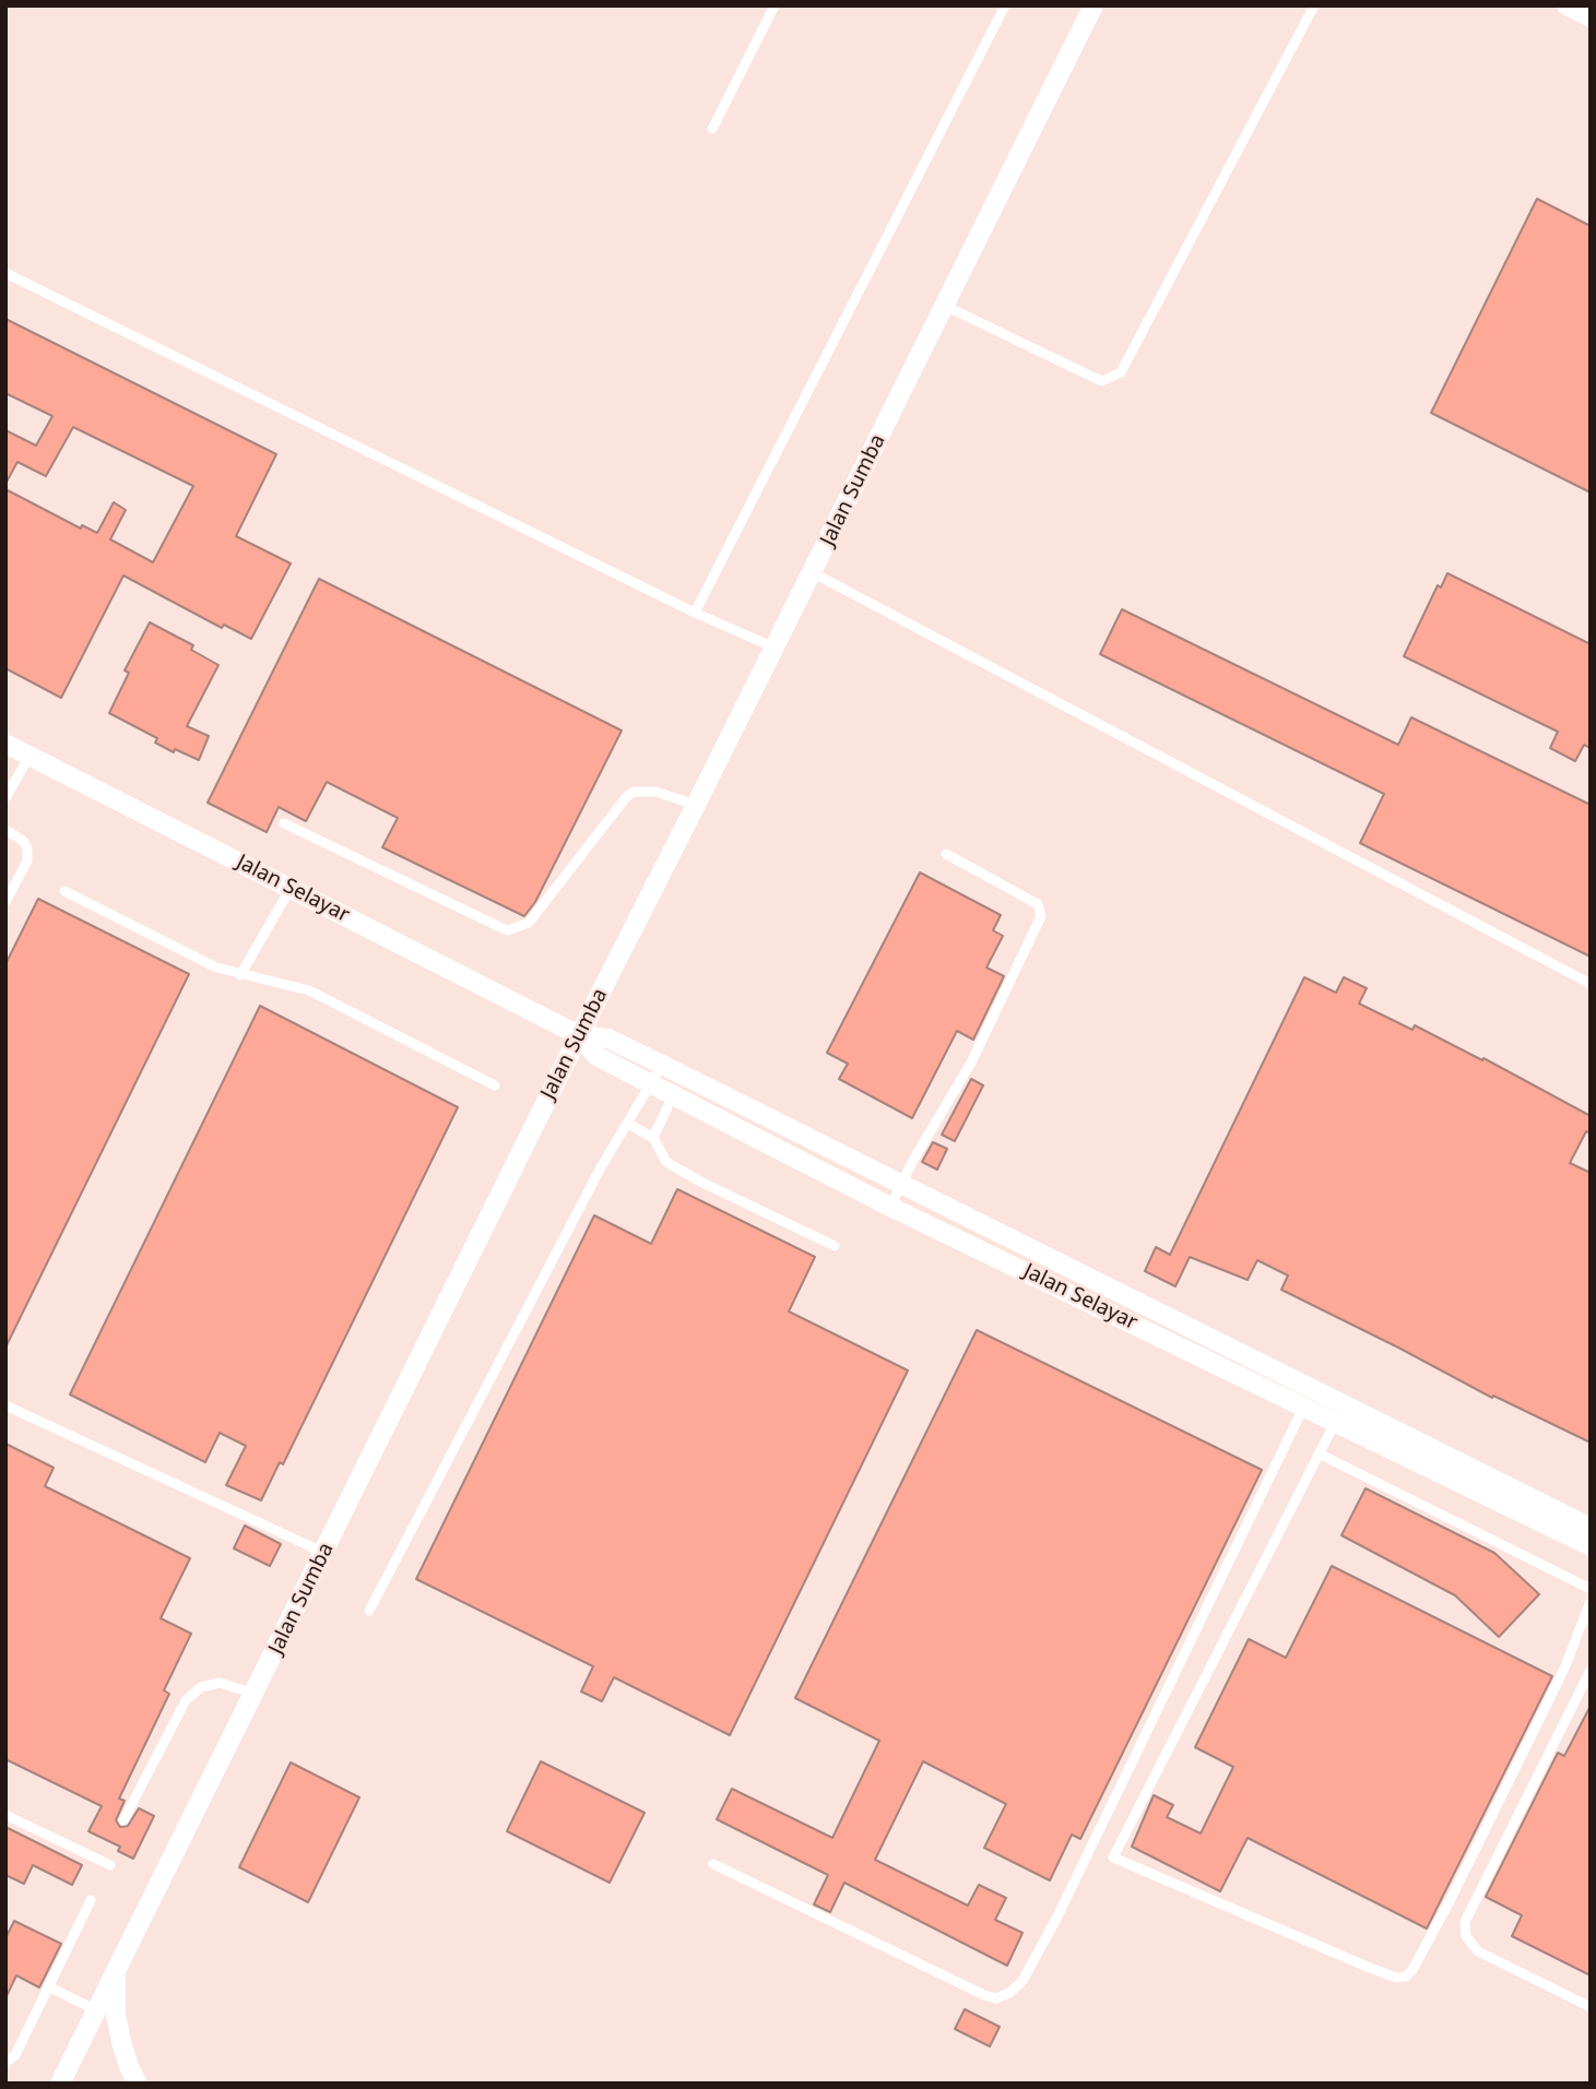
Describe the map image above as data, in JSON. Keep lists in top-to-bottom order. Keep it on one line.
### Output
{"streets":{"street":["Jalan Sumba","Jalan Selayar"]},"crossings":[["Jalan Sumba","Jalan Selayar"]]}
